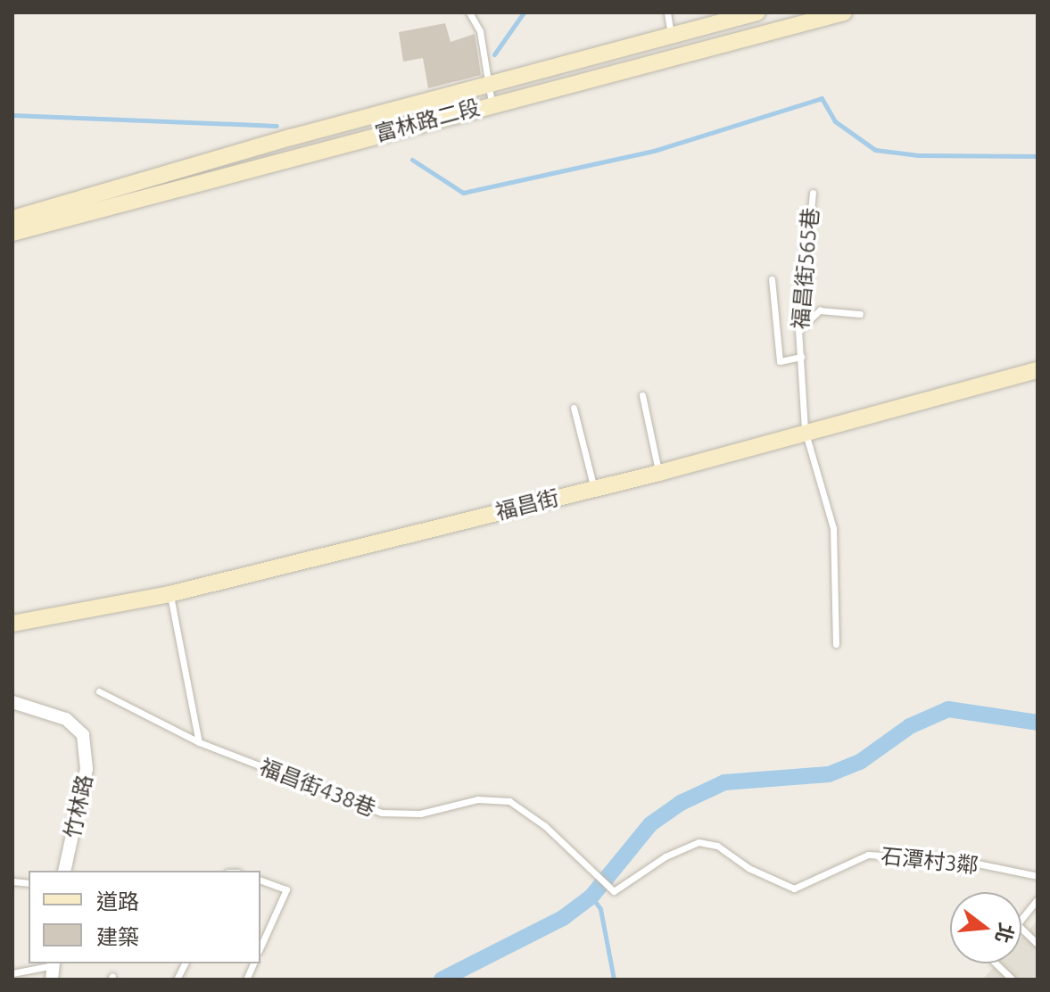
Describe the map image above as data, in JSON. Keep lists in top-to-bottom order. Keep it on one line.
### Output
{"streets":{"main road":["富林路二段","福昌街"],"street":["竹林路"],"lane":["福昌街565巷","福昌街438巷","石潭村3鄰"]},"crossings":[["福昌街565巷","福昌街"],["福昌街438巷","石潭村3鄰"]],"legend":["道路","建築"],"north":"right"}
